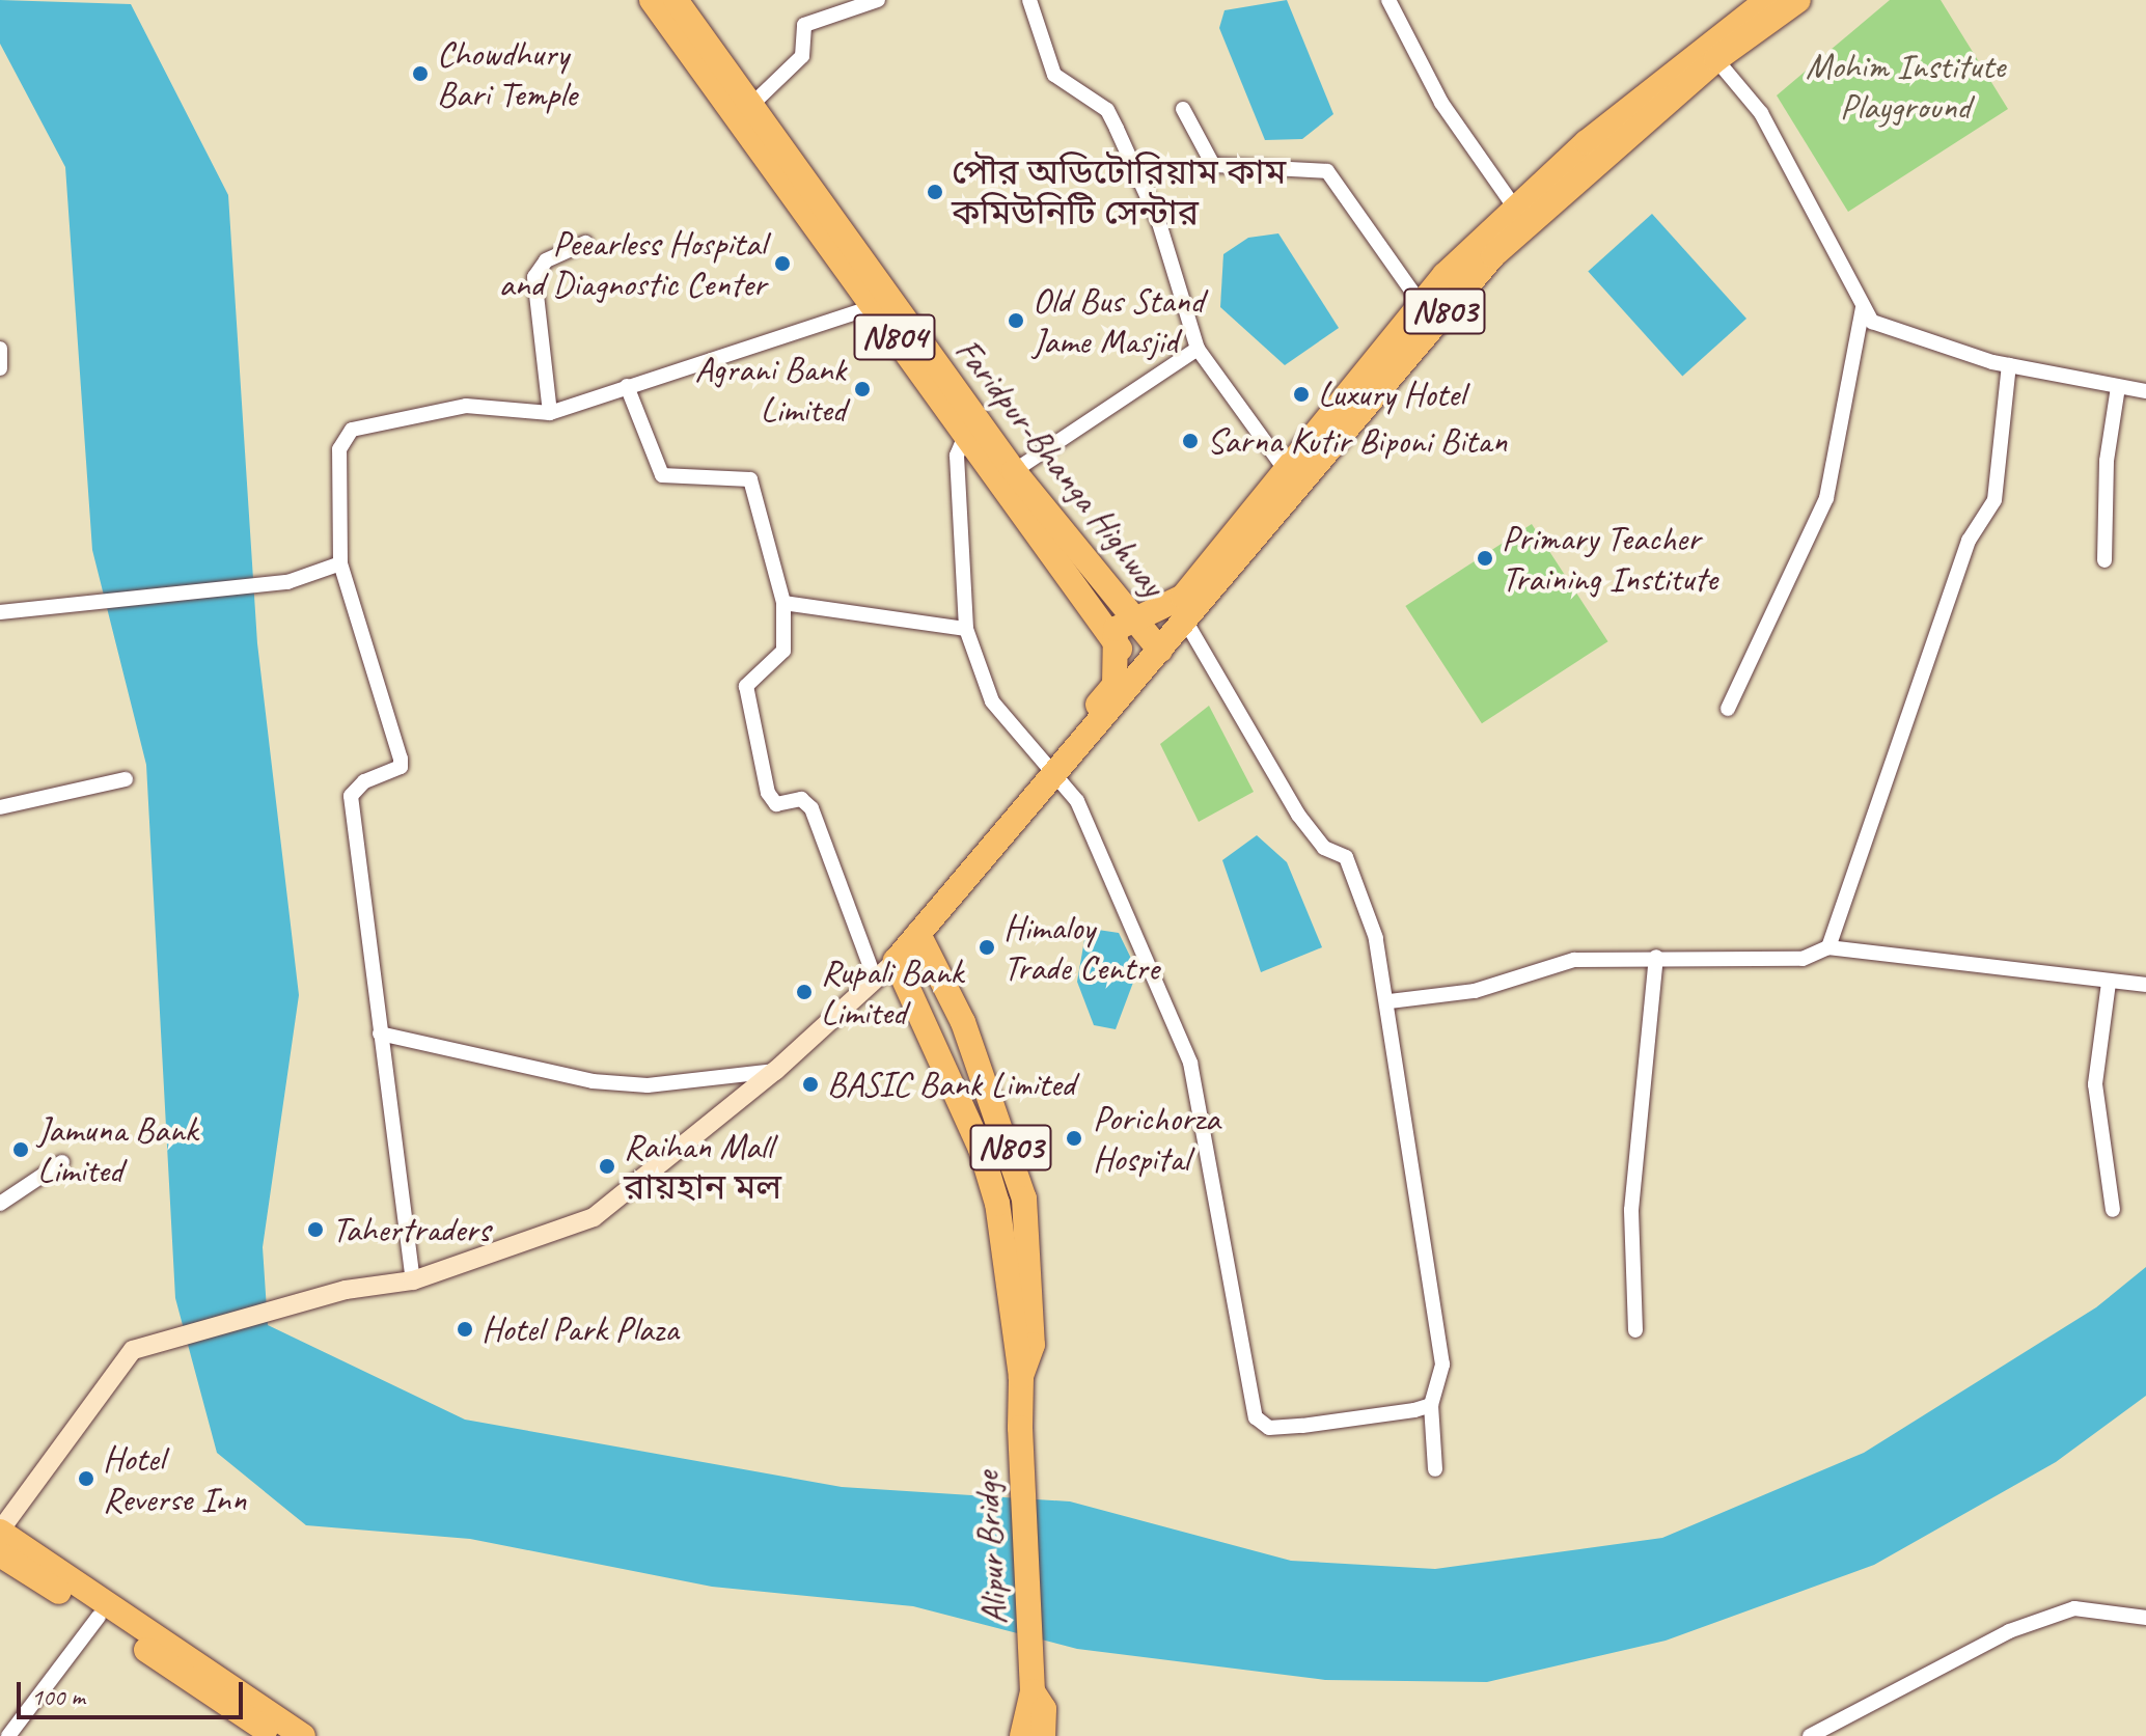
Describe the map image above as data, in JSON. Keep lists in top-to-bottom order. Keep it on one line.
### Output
{"streets":{"highway":["N803","N804","Faridpur-Bhanga Highway","Alipur Bridge"]},"crossings":[["N803","Faridpur-Bhanga Highway"],["N803","Alipur Bridge"]],"parks":["Mohim Institute Playground"],"places":["Chowdhury Bari Temple","পৌর অডিটোরিয়াম কাম কমিউনিটি সেন্টার","Peearless Hospital and Diagnostic Center","Old Bus Stand Jame Masjid","Agrani Bank Limited","Luxury Hotel","Sarna Kutir Biponi Bitan","Primary Teacher Training Institute","Himaloy Trade Centre","Rupali Bank Limited","BASIC Bank Limited","Porichorza Hospital","Jamuna Bank Limited","Raihan Mall রায়হান মল","Tahertraders","Hotel Park Plaza","Hotel Reverse Inn"],"scale_bar":"100 m"}
